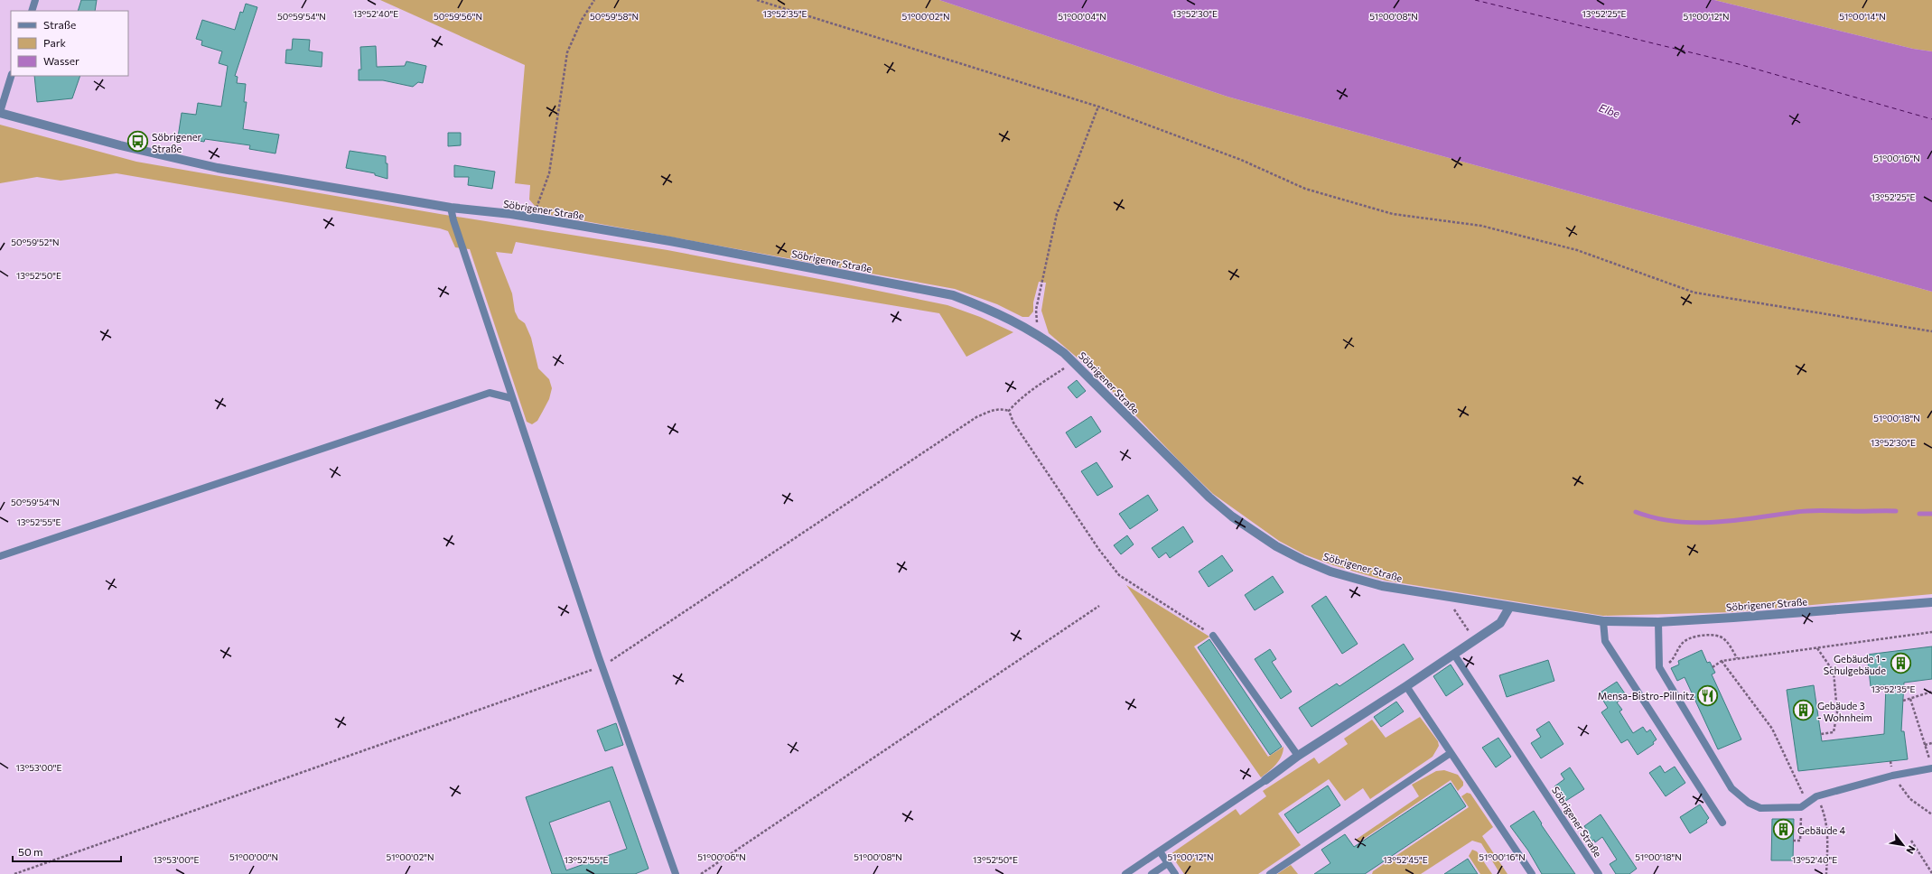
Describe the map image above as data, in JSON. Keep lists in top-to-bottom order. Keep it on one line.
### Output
{"streets":{"street":["Söbrigener Straße"]},"water":["Elbe"],"places":{"bus stop":["Söbrigener Straße"],"building":["Gebäude 1 - Schulgebäude","Gebäude 3 - Wohnheim","Gebäude 4"],"restaurant":["Mensa-Bistro-Pillnitz"]},"legend":["Straße","Park","Wasser"],"scale_bar":"50 m","north":"bottom right","coordinates":["13°52'40\"E","13°52'35\"E","13°52'30\"E","13°52'25\"E","50°59'54\"N","50°59'58\"N","51°00'02\"N","51°00'04\"N","51°00'08\"N","51°00'12\"N","51°00'14\"N","50°59'56\"N","51°00'16\"N","50°59'52\"N","13°52'50\"E","51°00'18\"N","13°52'55\"E","13°53'00\"E","51°00'00\"N","51°00'06\"N","13°52'45\"E"]}
